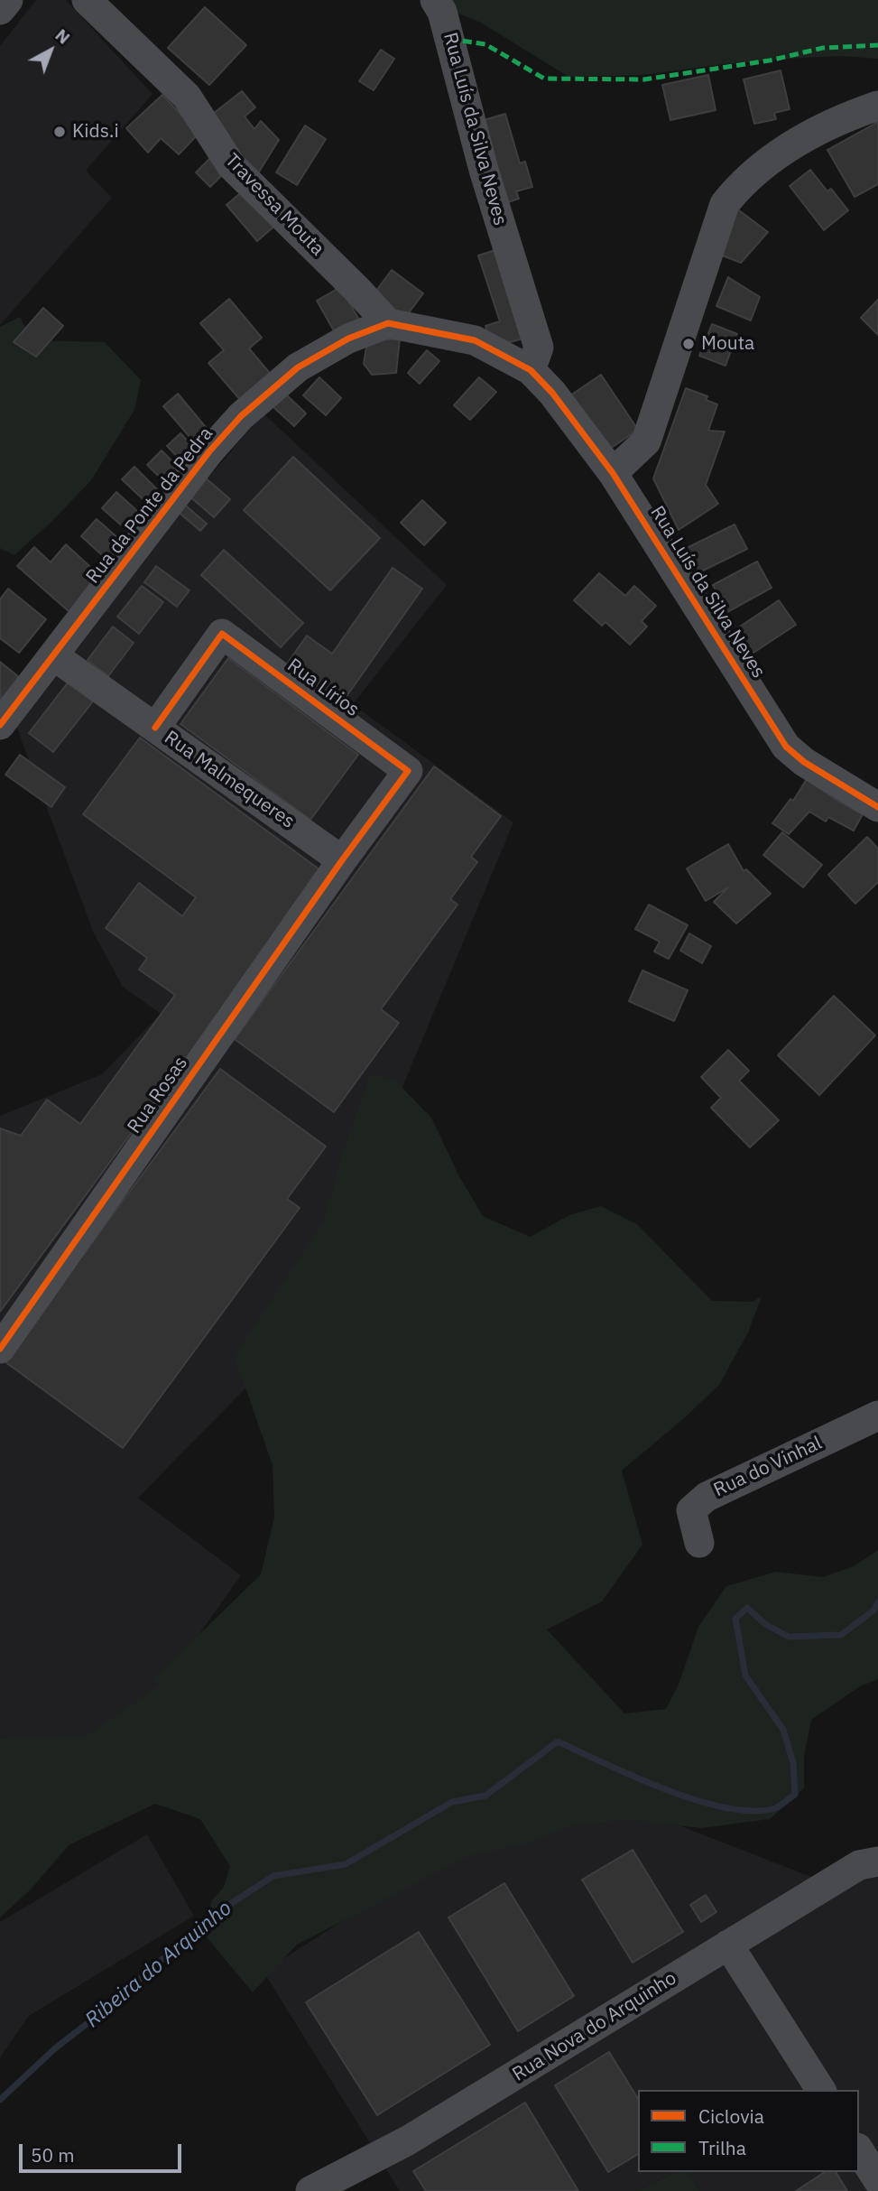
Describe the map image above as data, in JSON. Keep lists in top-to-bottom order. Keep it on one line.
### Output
{"streets":{"street":["Rua Luís da Silva Neves","Travessa Mouta","Rua da Ponte da Pedra","Rua Lírios","Rua Malmequeres","Rua Rosas","Rua do Vinhal","Rua Nova do Arquinho"]},"crossings":[["Travessa Mouta","Rua da Ponte da Pedra"],["Rua da Ponte da Pedra","Rua Malmequeres"],["Rua Lírios","Rua Malmequeres"],["Rua Lírios","Rua Rosas"],["Rua Malmequeres","Rua Rosas"]],"water":["Ribeira do Arquinho"],"places":["Kids.i","Mouta"],"legend":["Ciclovia","Trilha"],"scale_bar":"50 m","north":"top right"}
